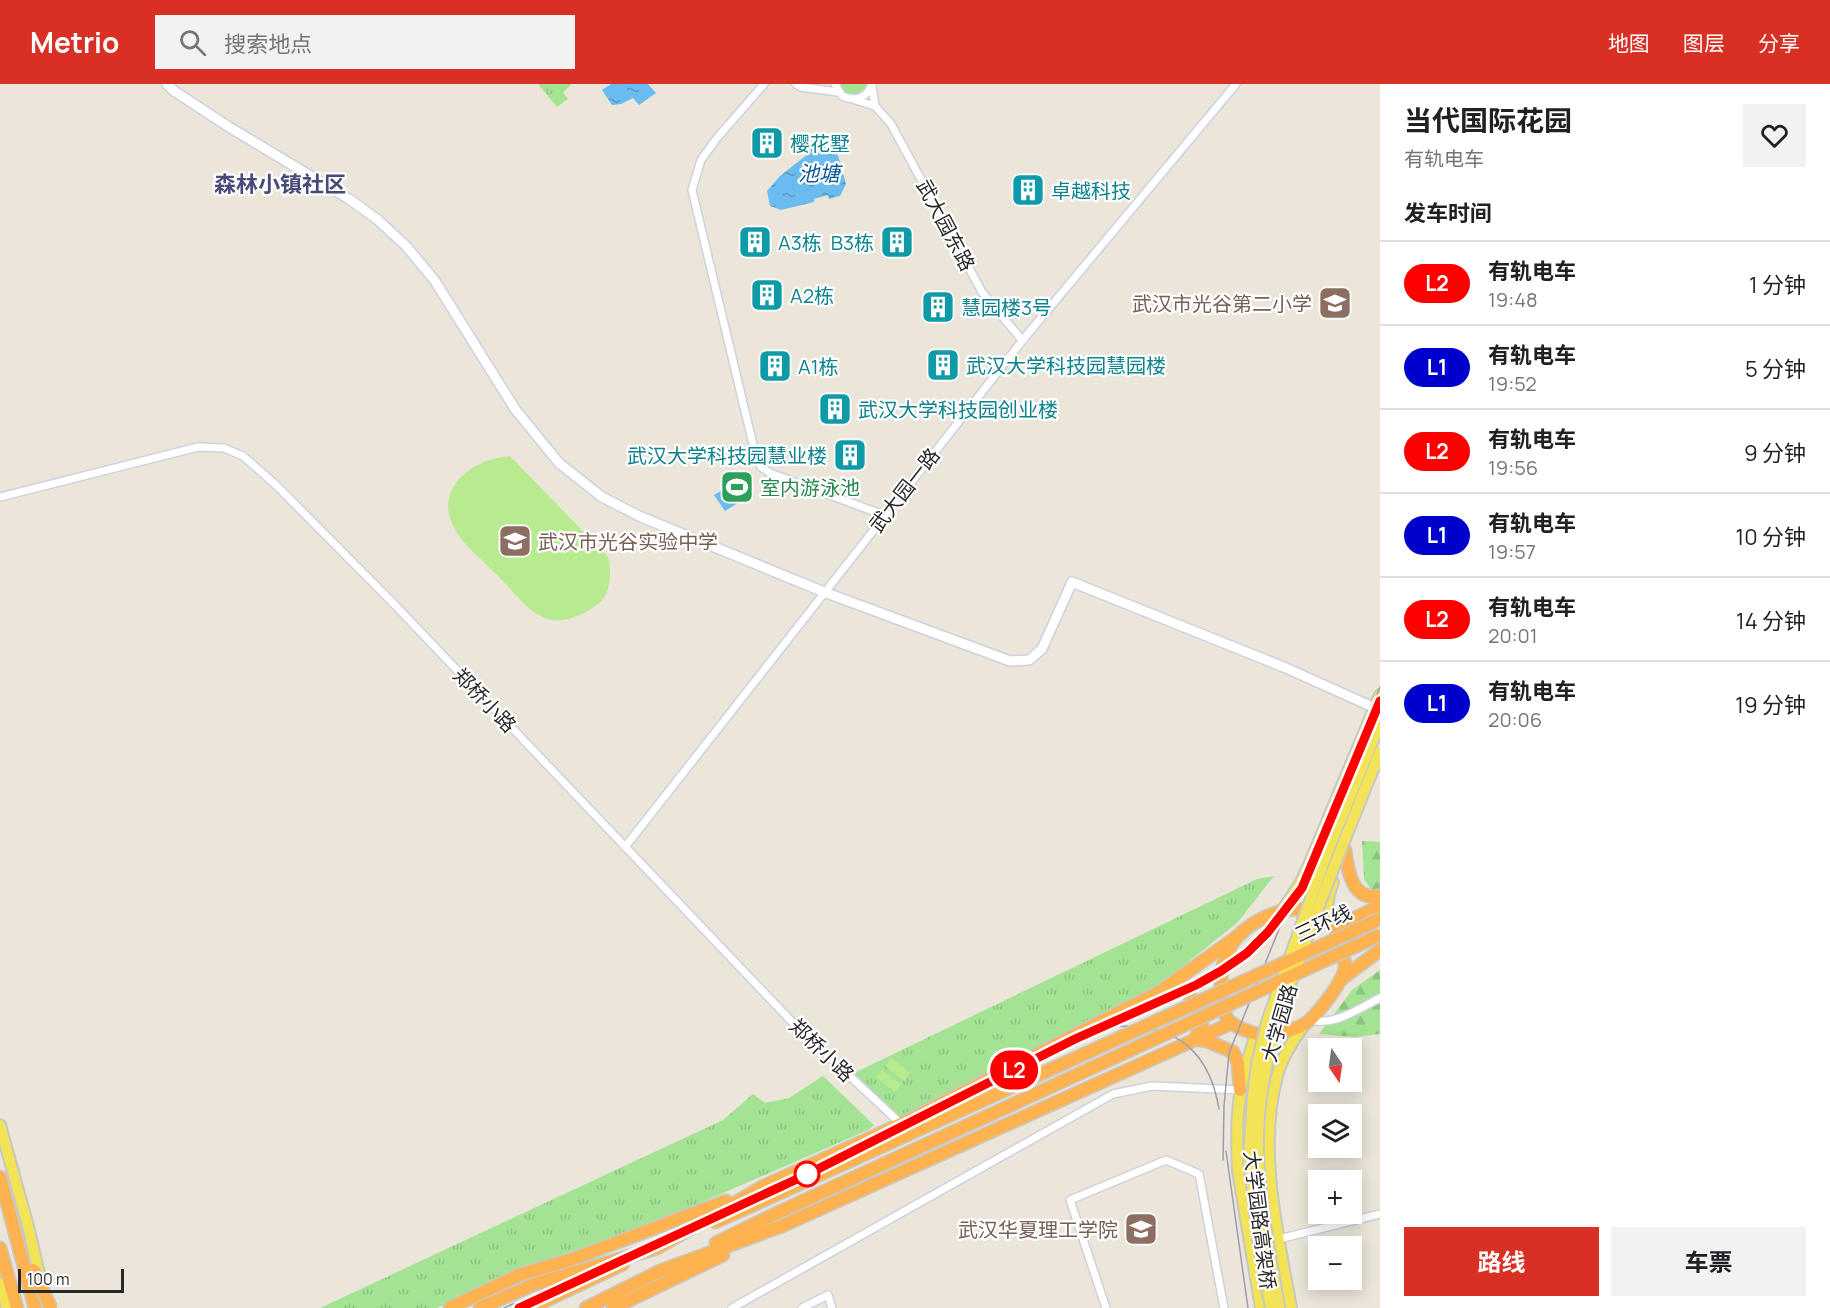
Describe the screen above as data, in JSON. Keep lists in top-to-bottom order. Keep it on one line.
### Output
{"streets":{"highway":["三环线"],"main road":["大学园路","大学园路高架桥"],"street":["武大园东路","武大园一路","郑桥小路"]},"crossings":[["武大园东路","武大园一路"],["武大园一路","郑桥小路"]],"districts":["森林小镇社区"],"water":["池塘"],"places":{"building":["樱花墅","卓越科技","A3栋","B3栋","A2栋","慧园楼3号","武汉大学科技园慧园楼","A1栋","武汉大学科技园创业楼","武汉大学科技园慧业楼"],"school or university":["武汉市光谷第二小学","武汉市光谷实验中学","武汉华夏理工学院"],"sports":["室内游泳池"]},"lines":["tram line L2"],"scale_bar":"100 m","north":"bottom","page":{"header":"Metrio","search":"搜索地点","nav":["地图","图层","分享"],"on_map":"L2","heading":[["当代国际花园","有轨电车"],"发车时间"],"list":[{"mark":"L2","name":"有轨电车","note":"19:48","value":"1 分钟"},{"mark":"L1","name":"有轨电车","note":"19:52","value":"5 分钟"},{"mark":"L2","name":"有轨电车","note":"19:56","value":"9 分钟"},{"mark":"L1","name":"有轨电车","note":"19:57","value":"10 分钟"},{"mark":"L2","name":"有轨电车","note":"20:01","value":"14 分钟"},{"mark":"L1","name":"有轨电车","note":"20:06","value":"19 分钟"}],"map_buttons":["+","−"],"buttons":["路线","车票"],"scale":"100 m"}}
